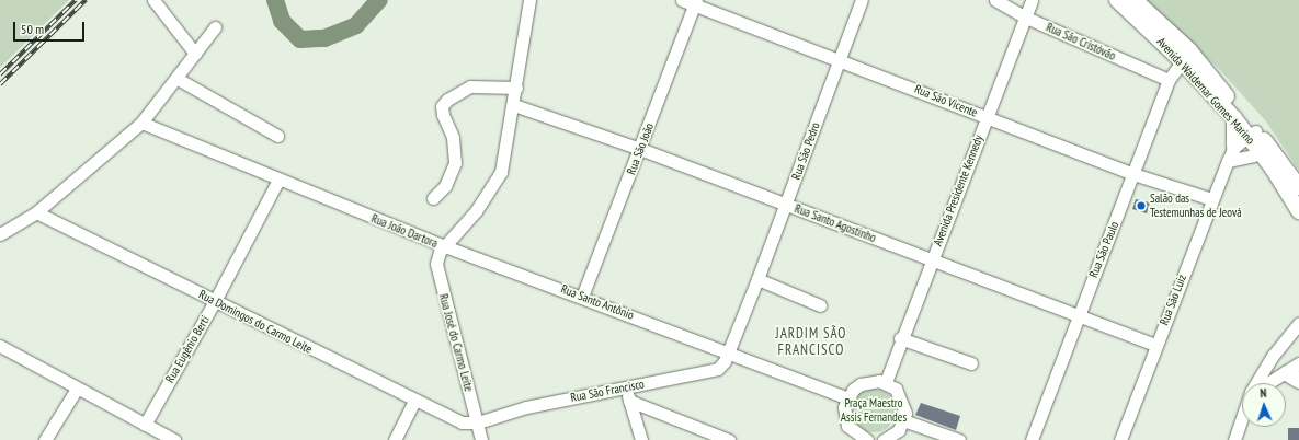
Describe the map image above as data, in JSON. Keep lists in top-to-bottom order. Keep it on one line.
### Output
{"streets":{"main road":["Avenida Waldemar Gomes Marino"],"street":["Rua São Cristóvão","Rua São Vicente","Rua São João","Rua São Pedro","Avenida Presidente Kennedy","Rua Santo Agostinho","Rua João Dartora","Rua São Paulo","Rua São Luíz","Rua Santo Antônio","Rua Domingos do Carmo Leite","Rua José do Carmo Leite","Rua Eugênio Berti","Rua São Francisco"]},"crossings":[["Rua São Cristóvão","Avenida Presidente Kennedy"],["Rua São Cristóvão","Rua São Paulo"],["Avenida Waldemar Gomes Marino","Rua São Paulo"],["Rua São Vicente","Rua São João"],["Rua São Vicente","Rua São Pedro"],["Rua São Vicente","Avenida Presidente Kennedy"],["Rua São Vicente","Rua São Paulo"],["Rua São Vicente","Rua São Luíz"],["Rua São João","Rua Santo Agostinho"],["Rua São João","Rua Santo Antônio"],["Rua São Pedro","Rua Santo Agostinho"],["Rua São Pedro","Rua Santo Antônio"],["Avenida Presidente Kennedy","Rua Santo Agostinho"],["Rua Santo Agostinho","Rua João Dartora"],["Rua Santo Agostinho","Rua São Paulo"],["Rua Santo Agostinho","Rua São Luíz"],["Rua João Dartora","Rua Santo Antônio"],["Rua João Dartora","Rua José do Carmo Leite"],["Rua João Dartora","Rua Eugênio Berti"],["Rua Santo Antônio","Rua José do Carmo Leite"],["Rua Santo Antônio","Rua São Francisco"],["Rua Domingos do Carmo Leite","Rua José do Carmo Leite"],["Rua Domingos do Carmo Leite","Rua Eugênio Berti"],["Rua Domingos do Carmo Leite","Rua São Francisco"],["Rua José do Carmo Leite","Rua São Francisco"]],"districts":["JARDIM SÃO FRANCISCO"],"parks":["Praça Maestro Assis Fernandes"],"places":["Salão das Testemunhas de Jeová"],"scale_bar":"50 m","north":"top"}
